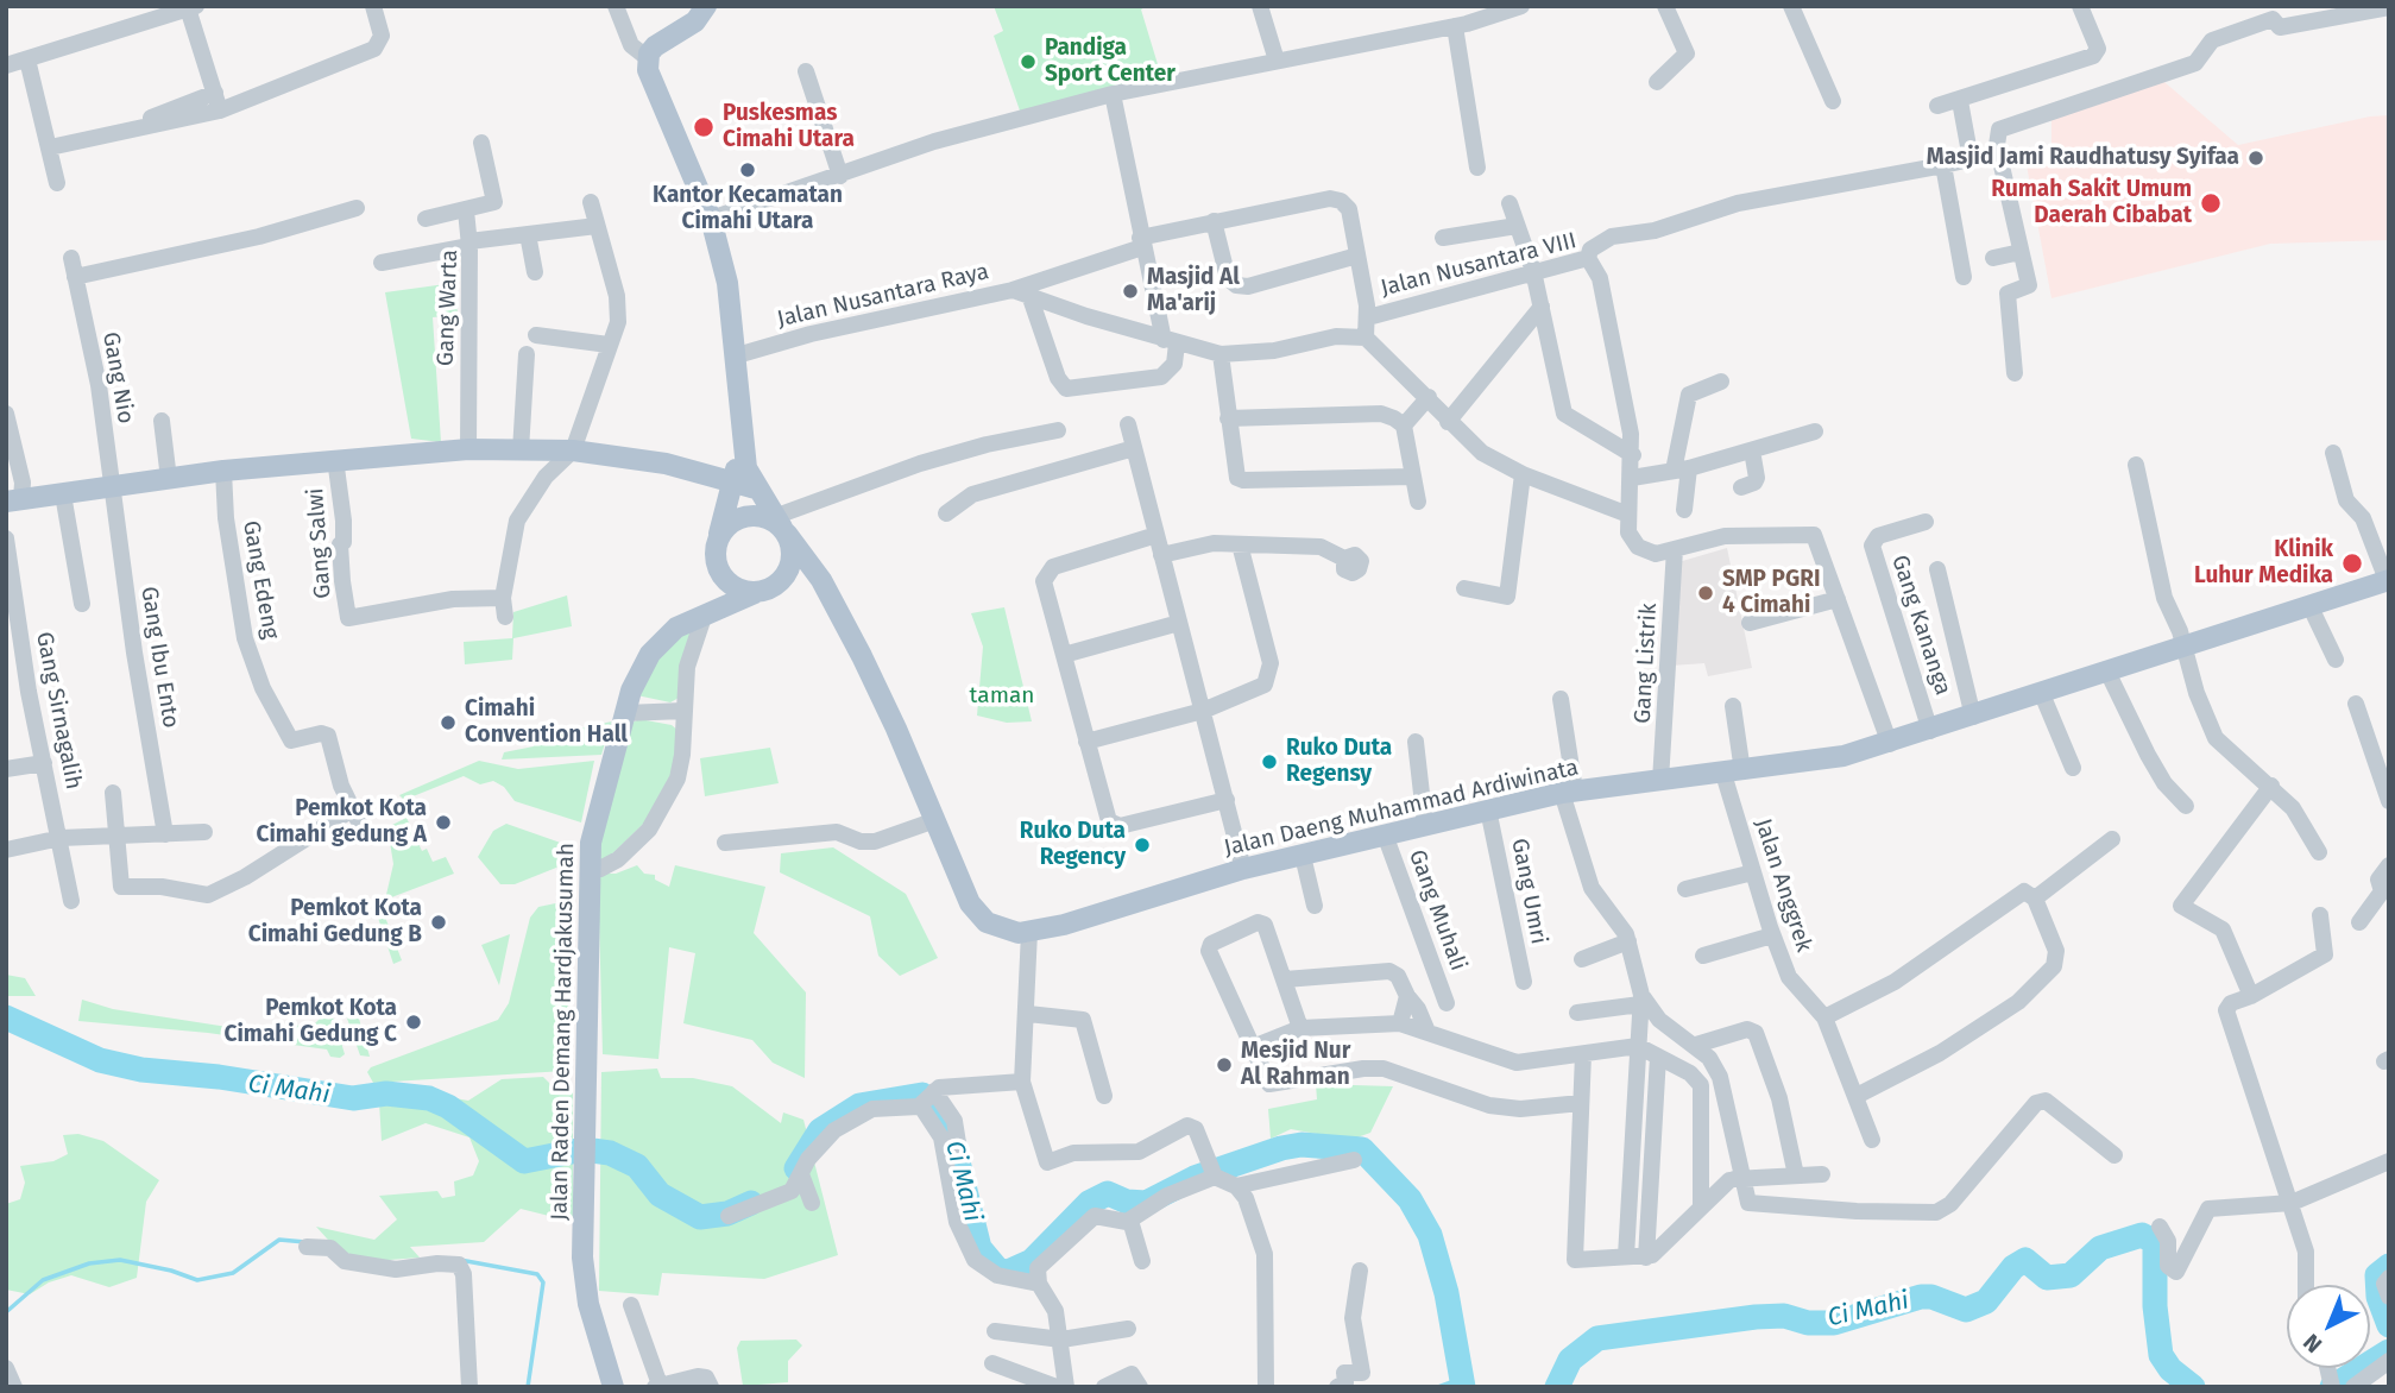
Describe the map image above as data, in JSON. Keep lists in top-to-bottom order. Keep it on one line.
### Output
{"streets":{"main road":["Jalan Daeng Muhammad Ardiwinata","Jalan Raden Demang Hardjakusumah"],"street":["Jalan Nusantara VIII","Jalan Nusantara Raya","Gang Warta","Gang Nio","Gang Salwi","Gang Edeng","Gang Kananga","Gang Ibu Ento","Gang Listrik","Gang Sirnagalih","Jalan Anggrek","Gang Umri","Gang Muhali"]},"crossings":[["Gang Nio","Gang Ibu Ento"],["Gang Kananga","Jalan Daeng Muhammad Ardiwinata"],["Gang Listrik","Jalan Daeng Muhammad Ardiwinata"],["Jalan Daeng Muhammad Ardiwinata","Jalan Anggrek"],["Jalan Daeng Muhammad Ardiwinata","Gang Umri"],["Jalan Daeng Muhammad Ardiwinata","Gang Muhali"],["Jalan Daeng Muhammad Ardiwinata","Jalan Raden Demang Hardjakusumah"]],"water":["Ci Mahi"],"parks":["taman"],"places":["Pandiga Sport Center","Puskesmas Cimahi Utara","Masjid Jami Raudhatusy Syifaa","Kantor Kecamatan Cimahi Utara","Rumah Sakit Umum Daerah Cibabat","Masjid Al Ma'arij","Klinik Luhur Medika","SMP PGRI 4 Cimahi","Cimahi Convention Hall","Ruko Duta Regensy","Pemkot Kota Cimahi gedung A","Ruko Duta Regency","Pemkot Kota Cimahi Gedung B","Pemkot Kota Cimahi Gedung C","Mesjid Nur Al Rahman"],"north":"bottom left"}
